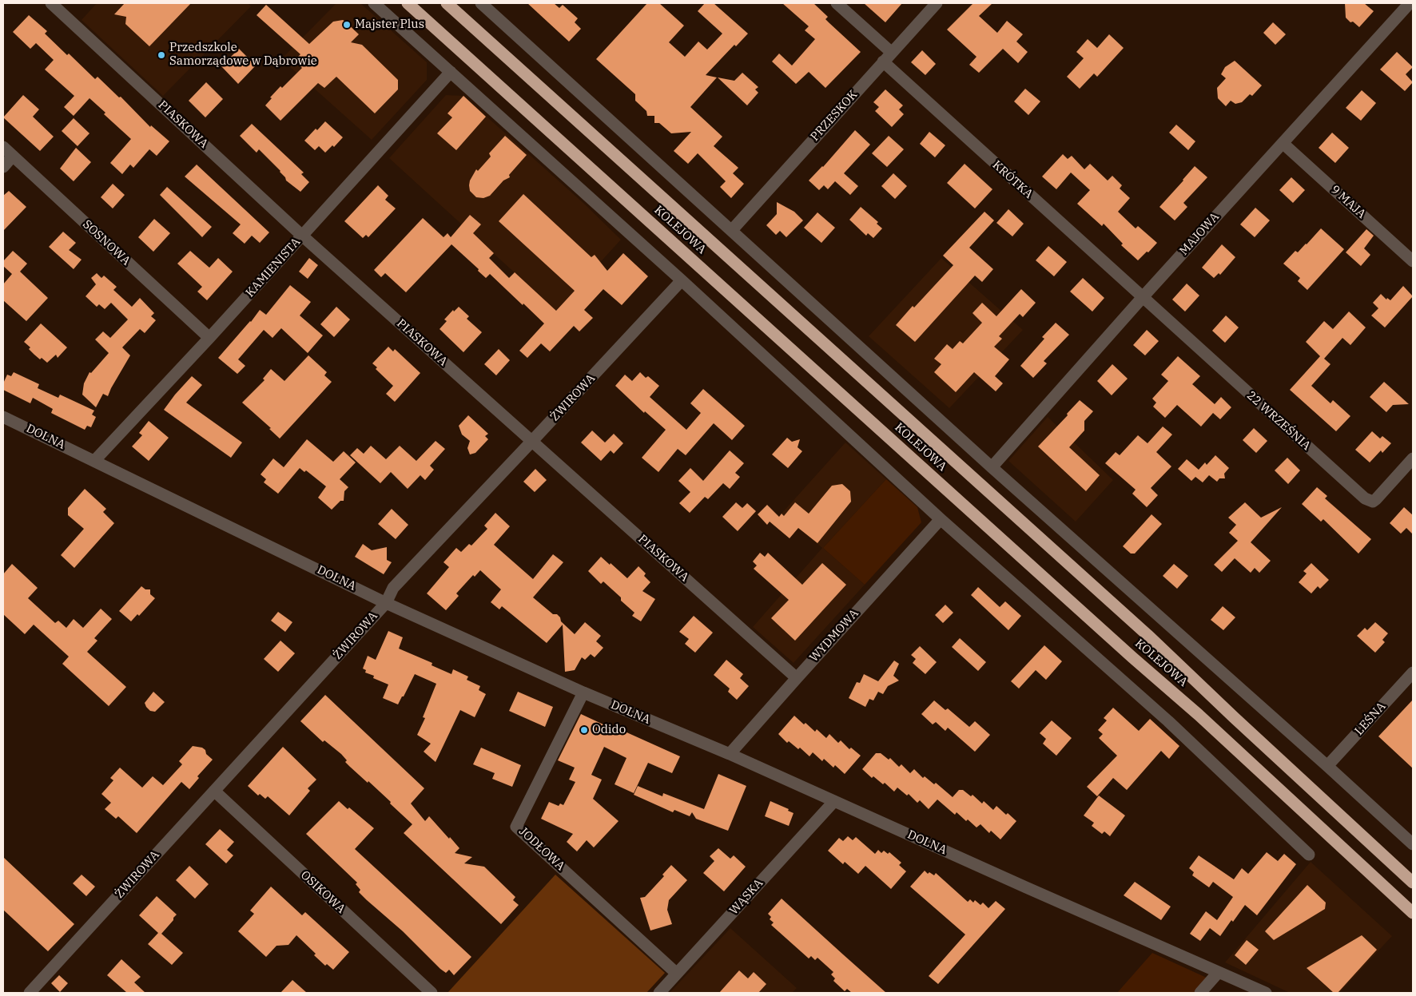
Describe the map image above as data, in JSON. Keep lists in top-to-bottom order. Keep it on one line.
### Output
{"streets":{"highway":["KOLEJOWA"],"street":["PRZESKOK","PIASKOWA","KRÓTKA","9 MAJA","MAJOWA","SOSNOWA","KAMIENISTA","ŻWIROWA","22 WRZEŚNIA","DOLNA","WYDMOWA","LEŚNA","JODŁOWA","OSIKOWA","WĄSKA"]},"crossings":[["PRZESKOK","KRÓTKA"],["PIASKOWA","KAMIENISTA"],["PIASKOWA","ŻWIROWA"],["PIASKOWA","WYDMOWA"],["KRÓTKA","MAJOWA"],["KRÓTKA","22 WRZEŚNIA"],["9 MAJA","MAJOWA"],["MAJOWA","22 WRZEŚNIA"],["SOSNOWA","KAMIENISTA"],["KAMIENISTA","DOLNA"],["ŻWIROWA","DOLNA"],["ŻWIROWA","OSIKOWA"],["DOLNA","WYDMOWA"],["DOLNA","JODŁOWA"],["DOLNA","WĄSKA"],["JODŁOWA","WĄSKA"]],"places":["Majster Plus","Przedszkole Samorządowe w Dąbrowie","Odido"]}
